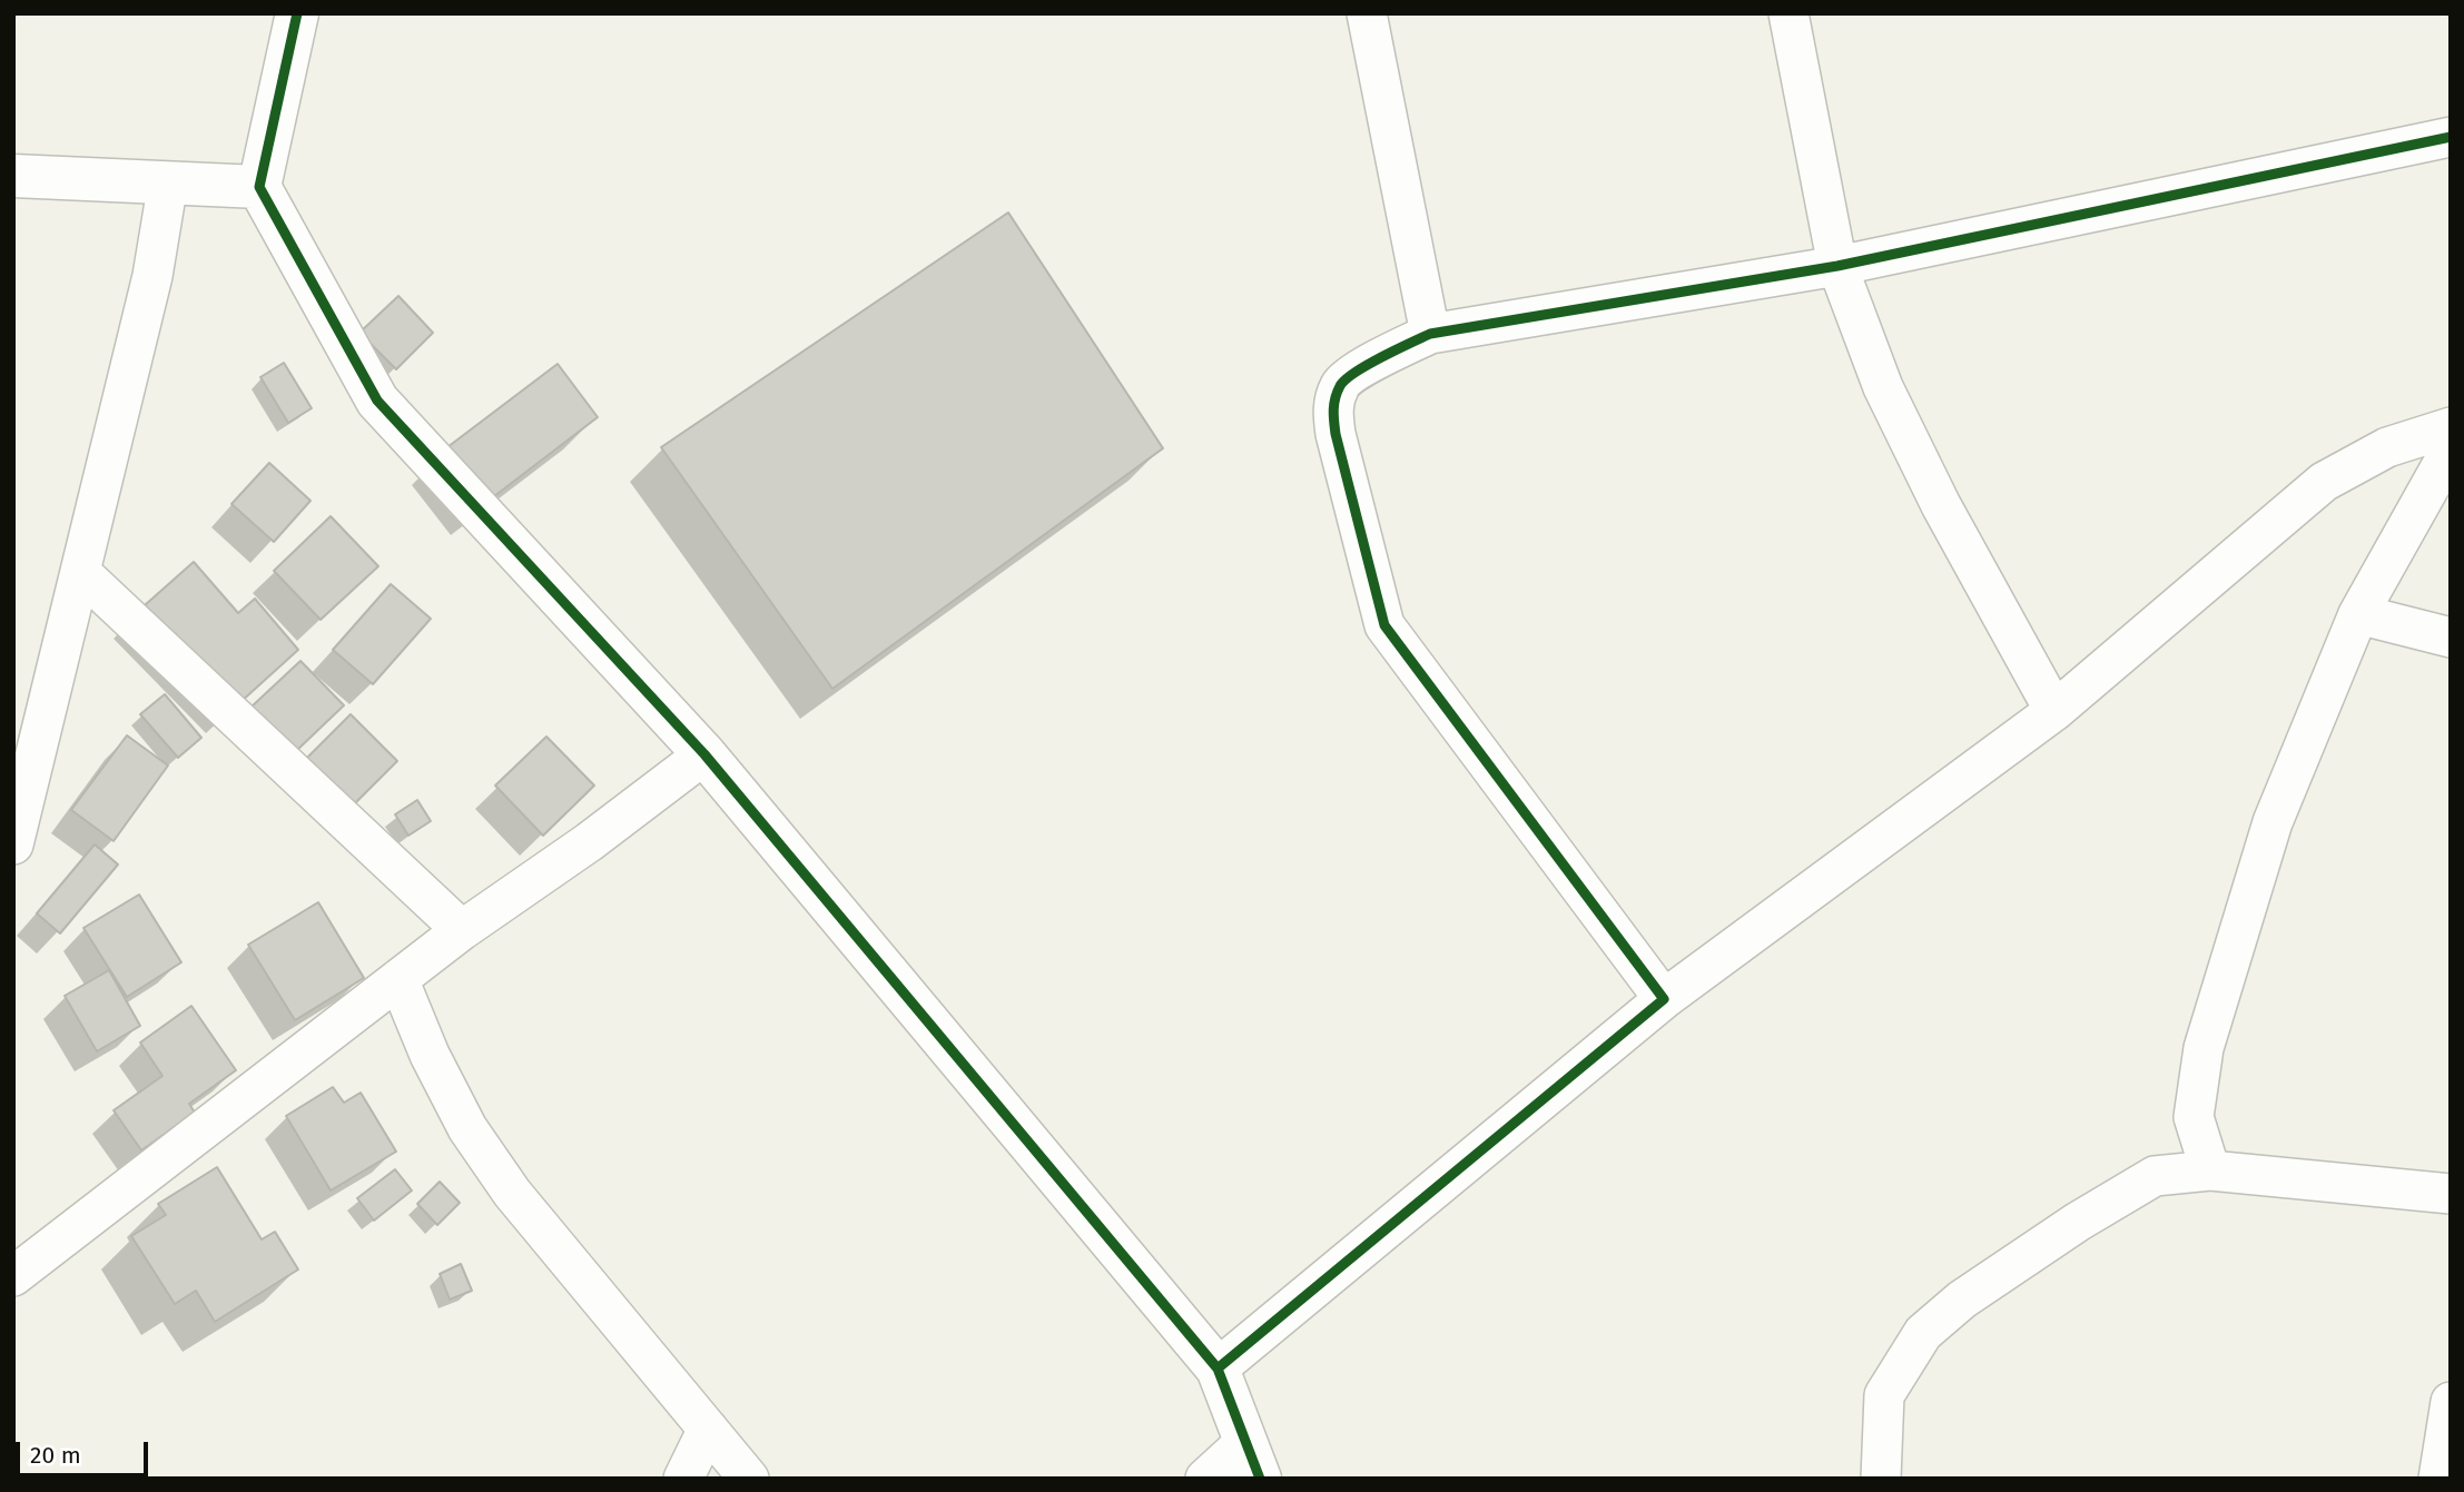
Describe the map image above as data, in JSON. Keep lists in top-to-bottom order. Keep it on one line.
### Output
{"scale_bar":"20 m"}
